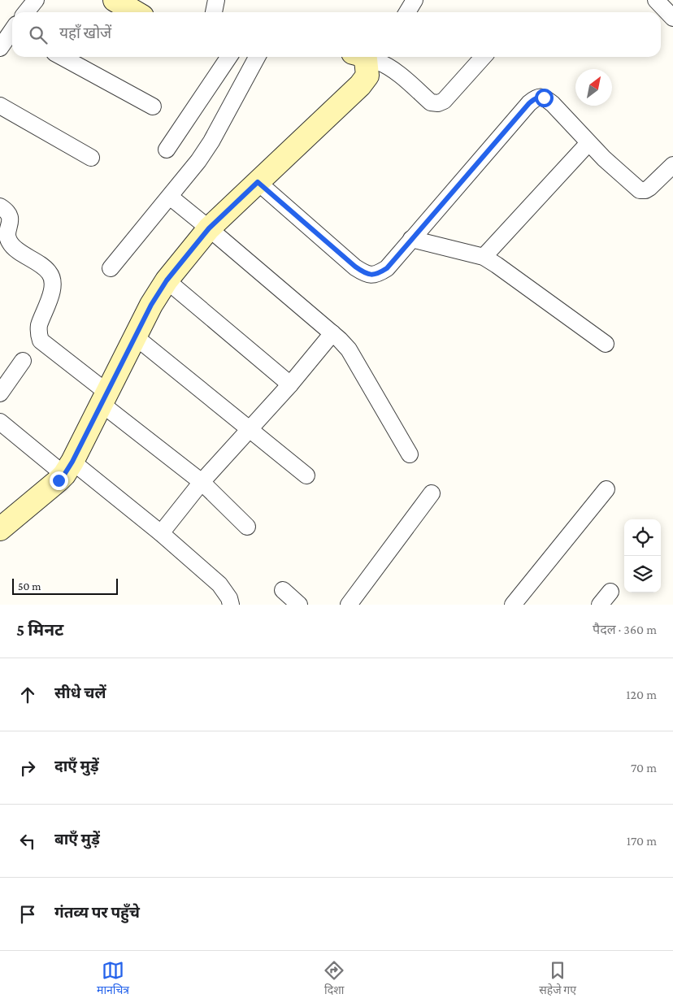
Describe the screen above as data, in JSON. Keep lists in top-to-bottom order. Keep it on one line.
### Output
{"scale_bar":"50 m","north":"top right","page":{"search":"यहाँ खोजें","scale":"50 m","heading":["5 मिनट","पैदल · 360 m"],"list":[["सीधे चलें","120 m"],["दाएँ मुड़ें","70 m"],["बाएँ मुड़ें","170 m"],"गंतव्य पर पहुँचे"],"nav":["मानचित्र","दिशा","सहेजे गए"]}}
